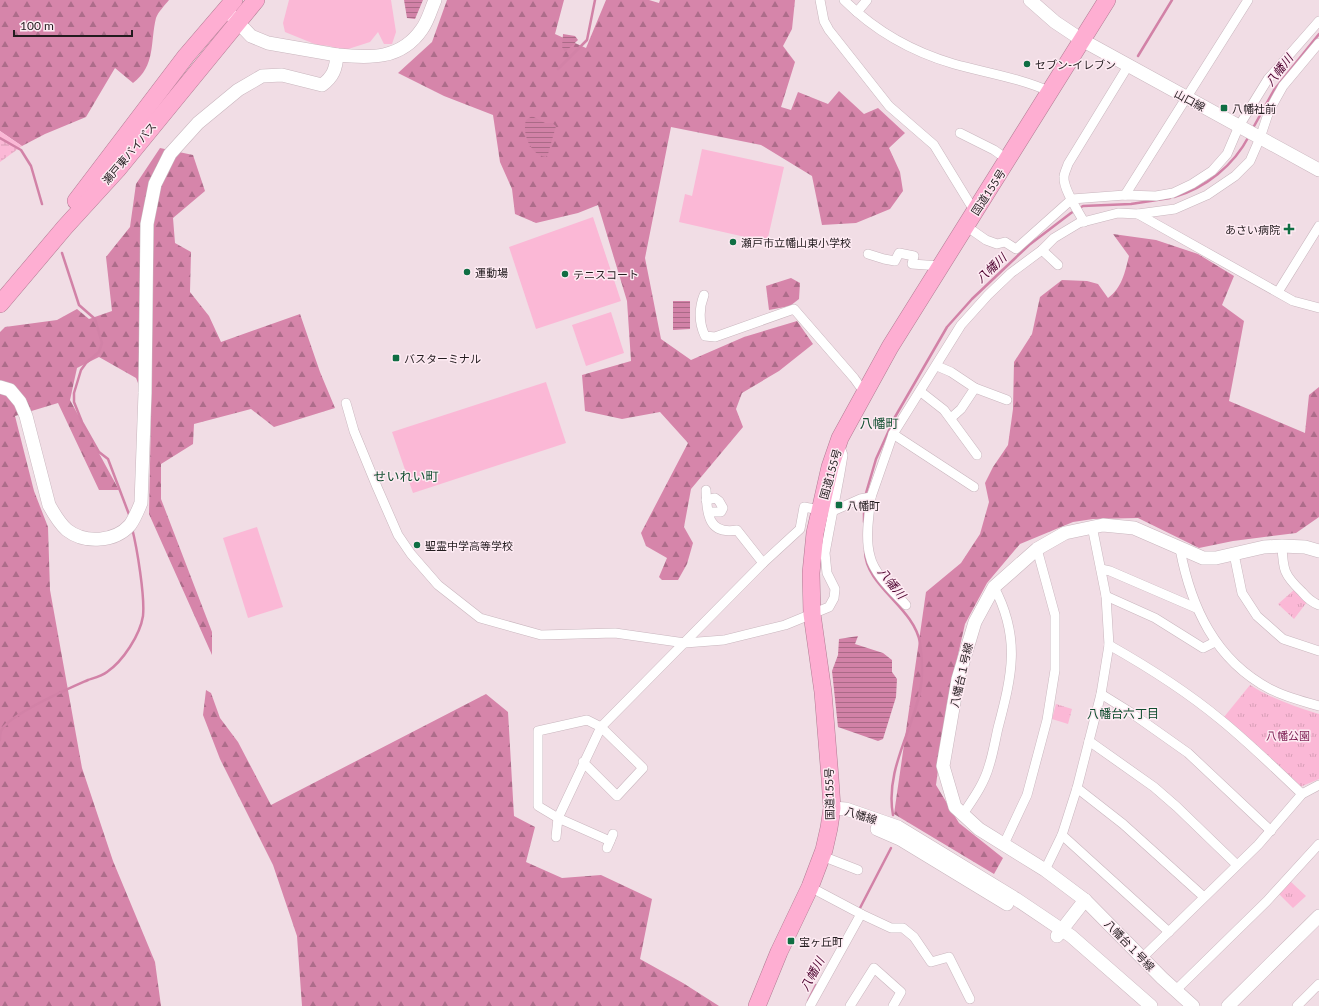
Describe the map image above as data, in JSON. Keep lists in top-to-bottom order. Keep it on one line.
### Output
{"streets":{"highway":["瀬戸東バイパス","国道155号"],"street":["山口線","八幡台１号線","八幡線"]},"crossings":[["山口線","国道155号"],["国道155号","八幡線"]],"districts":["八幡町","せいれい町","八幡台六丁目"],"water":["八幡川"],"parks":["八幡公園"],"places":{"other":["セブン-イレブン","瀬戸市立幡山東小学校","運動場","テニスコート","聖霊中学高等学校"],"transit":["八幡社前","バスターミナル","八幡町","宝ヶ丘町"],"health":["あさい病院"]},"scale_bar":"100 m"}
